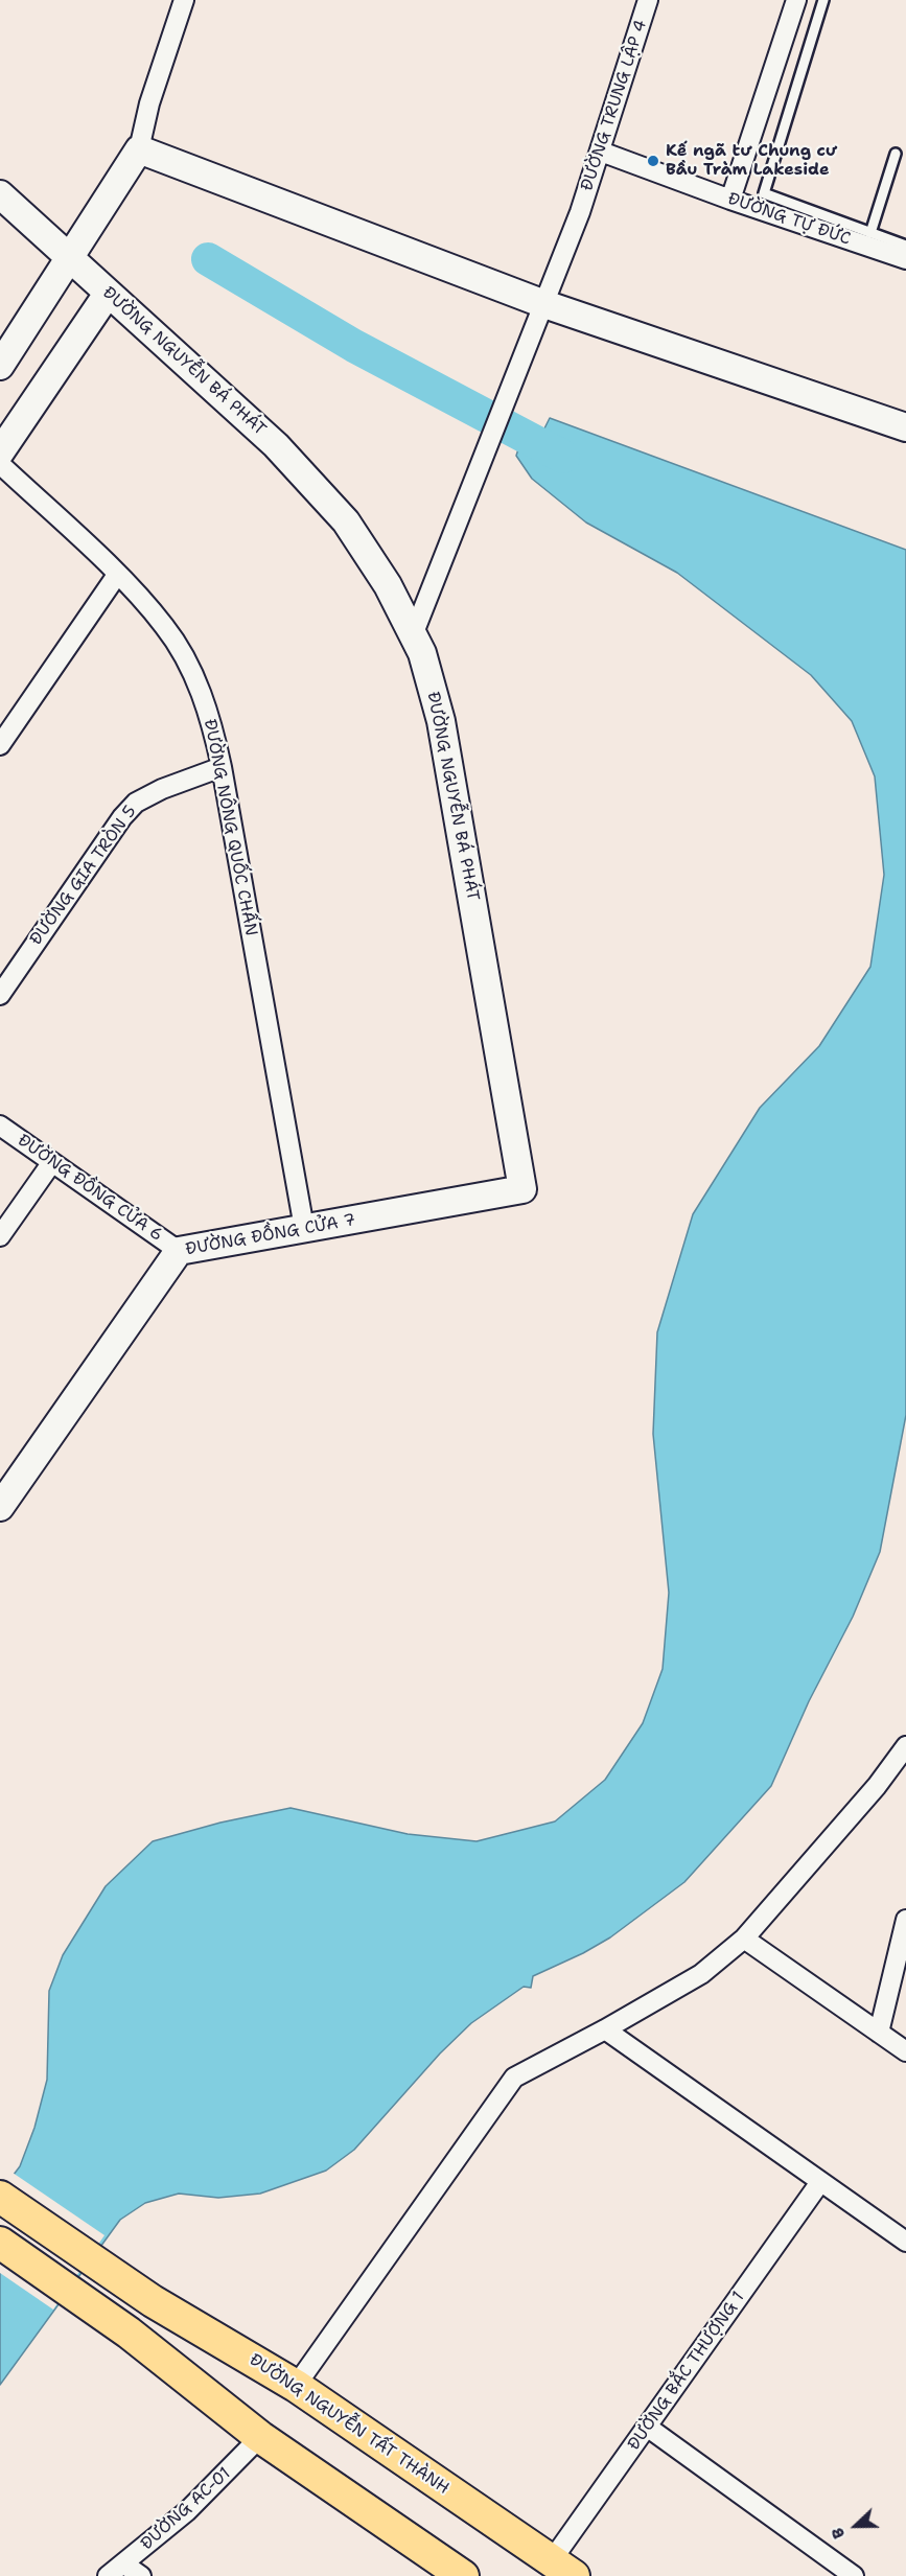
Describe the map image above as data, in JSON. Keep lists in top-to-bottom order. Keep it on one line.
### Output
{"streets":{"main road":["ĐƯỜNG NGUYỄN TẤT THÀNH"],"street":["ĐƯỜNG TRUNG LẬP 4","ĐƯỜNG TỰ ĐỨC","ĐƯỜNG NGUYỄN BÁ PHÁT","ĐƯỜNG NÔNG QUỐC CHẤN","ĐƯỜNG GIA TRÒN 5","ĐƯỜNG ĐỒNG CỬA 6","ĐƯỜNG ĐỒNG CỬA 7","ĐƯỜNG BẮC THƯỢNG 1","ĐƯỜNG AC-01"]},"crossings":[["ĐƯỜNG TRUNG LẬP 4","ĐƯỜNG TỰ ĐỨC"],["ĐƯỜNG TRUNG LẬP 4","ĐƯỜNG NGUYỄN BÁ PHÁT"],["ĐƯỜNG NGUYỄN BÁ PHÁT","ĐƯỜNG ĐỒNG CỬA 7"],["ĐƯỜNG NÔNG QUỐC CHẤN","ĐƯỜNG GIA TRÒN 5"],["ĐƯỜNG NÔNG QUỐC CHẤN","ĐƯỜNG ĐỒNG CỬA 7"],["ĐƯỜNG ĐỒNG CỬA 6","ĐƯỜNG ĐỒNG CỬA 7"],["ĐƯỜNG BẮC THƯỢNG 1","ĐƯỜNG NGUYỄN TẤT THÀNH"]],"places":["Kế ngã tư Chung cư Bầu Tràm Lakeside"],"north":"left"}
